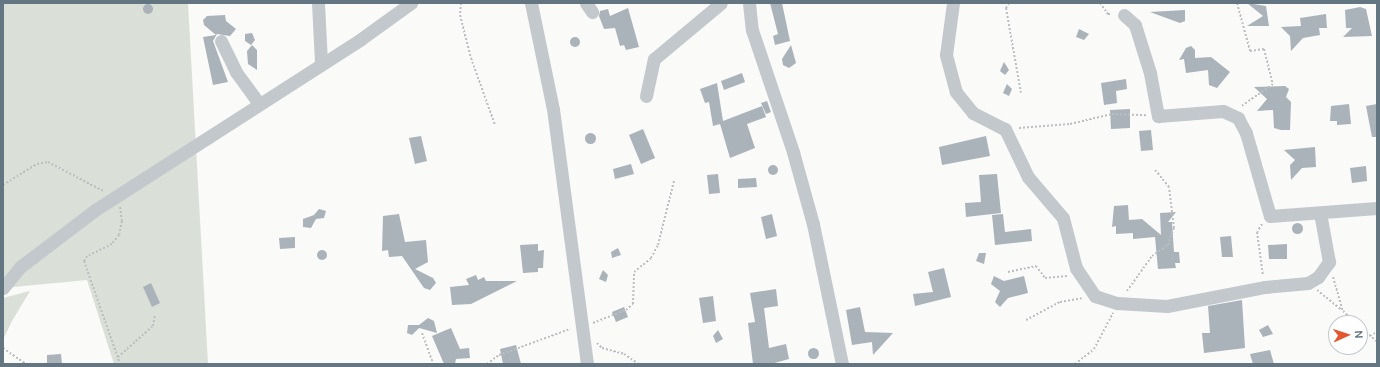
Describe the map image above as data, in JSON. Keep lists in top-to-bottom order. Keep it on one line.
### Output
{"north":"right"}
